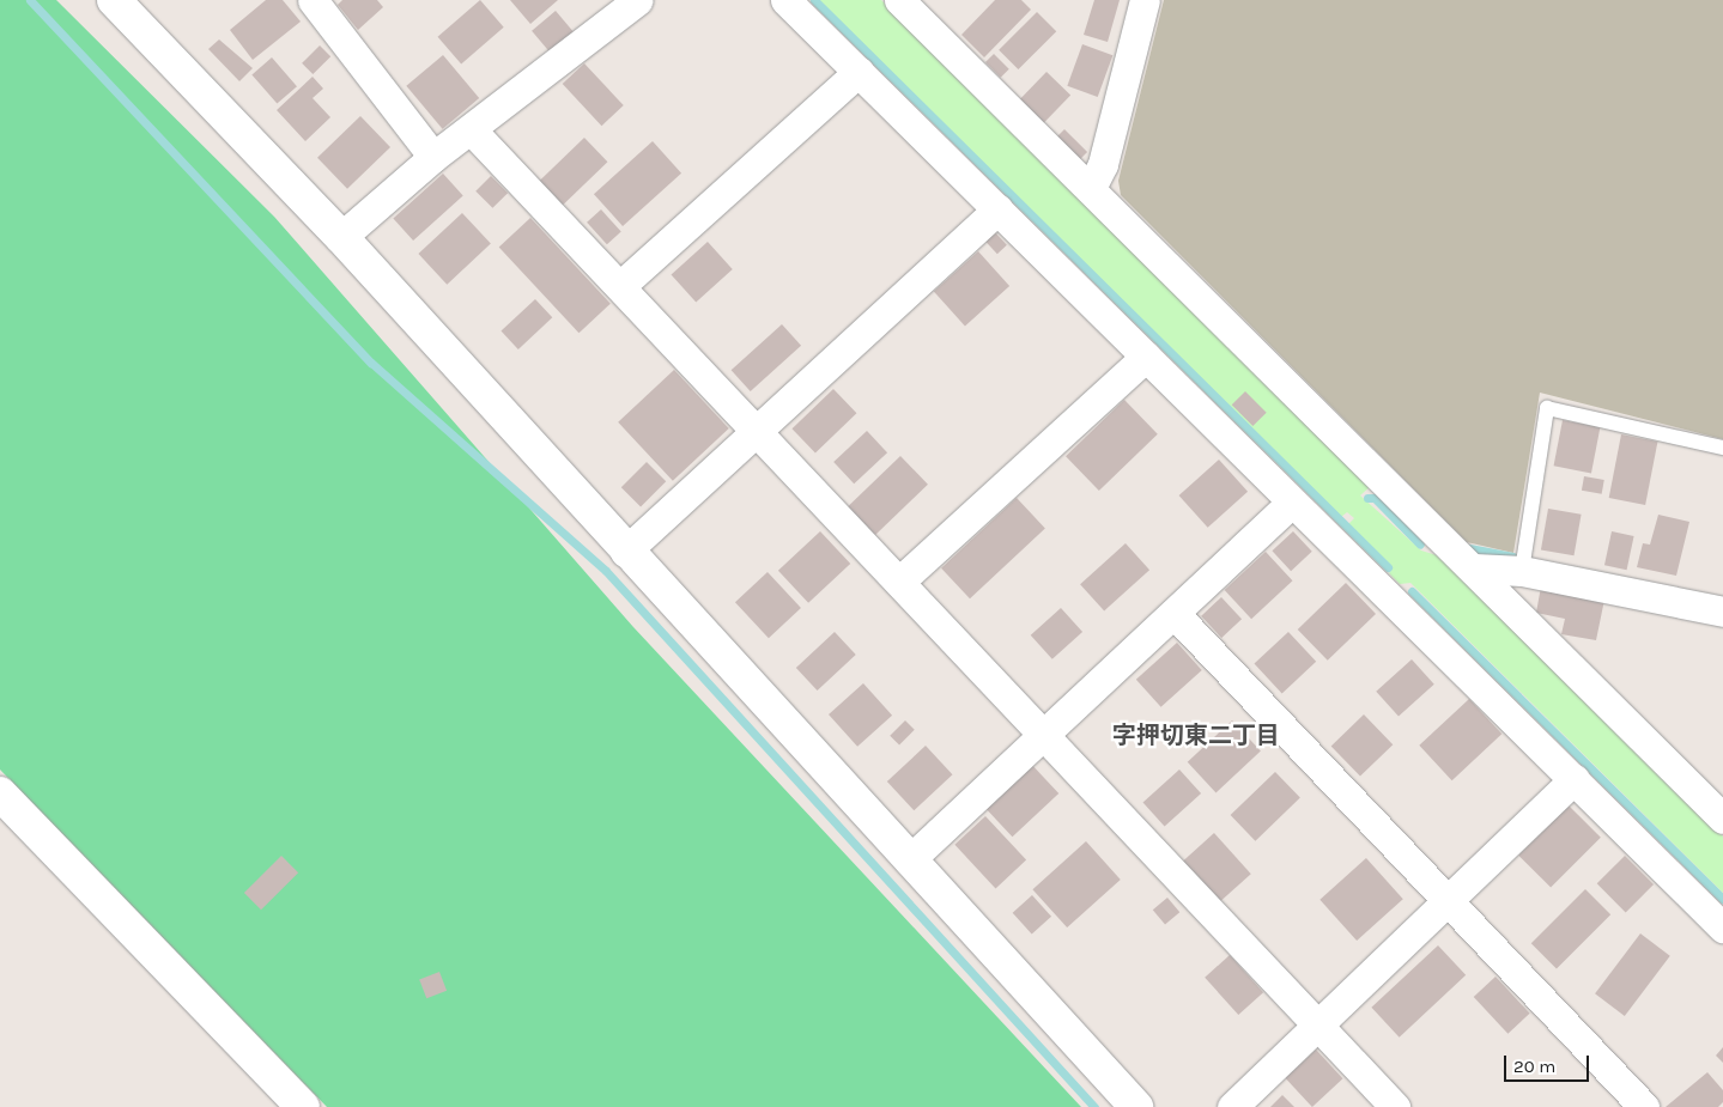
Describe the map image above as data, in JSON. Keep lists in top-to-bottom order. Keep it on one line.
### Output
{"districts":["字押切東二丁目"],"scale_bar":"20 m"}
